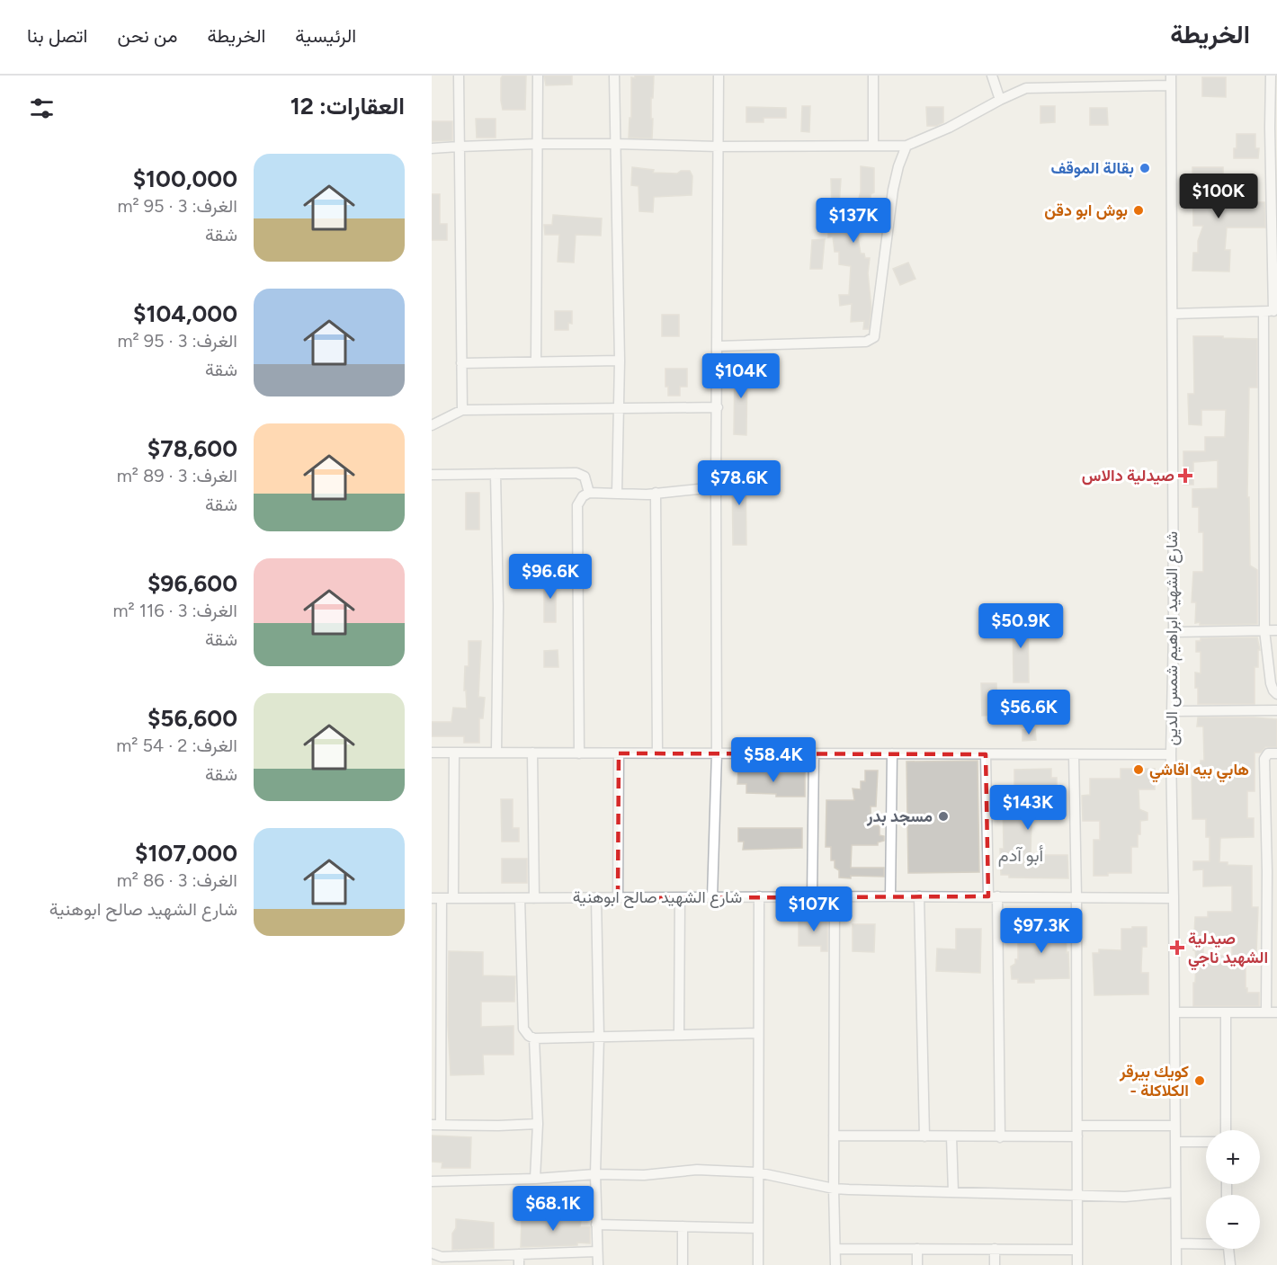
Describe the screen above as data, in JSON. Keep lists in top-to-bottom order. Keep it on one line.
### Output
{"streets":{"street":["شارع الشهيد ابراهيم شمس الدين","شارع الشهيد صالح ابوهنية"]},"crossings":[["شارع الشهيد ابراهيم شمس الدين","شارع الشهيد صالح ابوهنية"]],"districts":["أبو آدم"],"places":{"other":["بقالة الموقف","بوش ابو دقن","هابي بيه اقاشي","مسجد بدر","كويك بيرقر - الكلاكلة"],"health":["صيدلية دالاس","صيدلية الشهيد ناجي"]},"page":{"header":"الخريطة","nav":["الرئيسية","الخريطة","من نحن","اتصل بنا"],"heading":"العقارات: 12","list":[{"name":"$100,000","note":"الغرف: 3 · 95 m² · شقة"},{"name":"$104,000","note":"الغرف: 3 · 95 m² · شقة"},{"name":"$78,600","note":"الغرف: 3 · 89 m² · شقة"},{"name":"$96,600","note":"الغرف: 3 · 116 m² · شقة"},{"name":"$56,600","note":"الغرف: 2 · 54 m² · شقة"},{"name":"$107,000","note":"الغرف: 3 · 86 m² · شارع الشهيد صالح ابوهنية"}],"price":["$100K","$137K","$104K","$78.6K","$96.6K","$50.9K","$56.6K","$58.4K","$143K","$107K","$97.3K","$68.1K"],"map_buttons":["+","−"]}}
